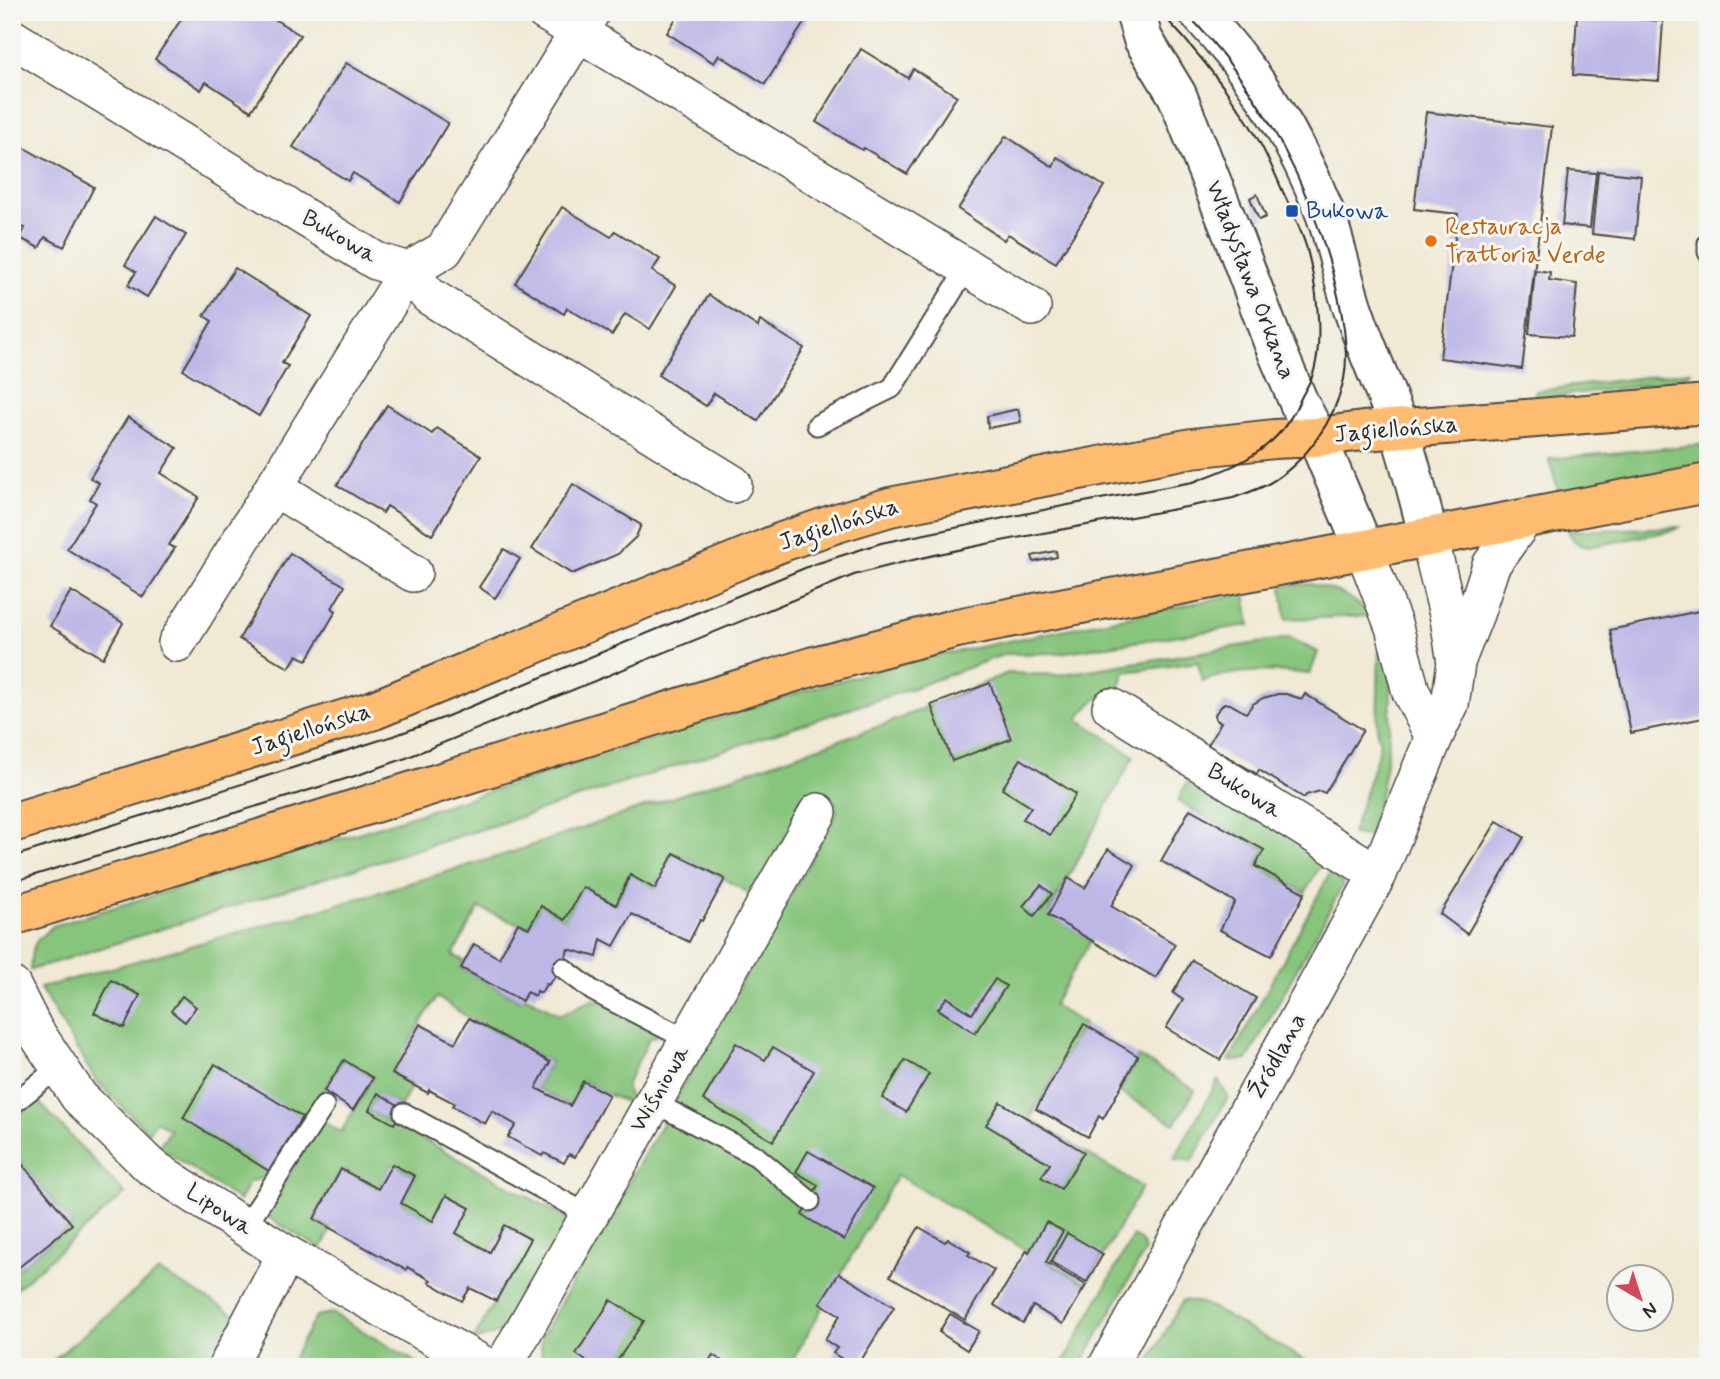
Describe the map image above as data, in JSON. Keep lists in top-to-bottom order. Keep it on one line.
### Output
{"streets":{"main road":["Jagiellońska"],"street":["Bukowa","Władysława Orkana","Źródlana","Wiśniowa","Lipowa"]},"crossings":[["Bukowa","Źródlana"],["Władysława Orkana","Jagiellońska"]],"places":{"transit":["Bukowa"],"other":["Restauracja Trattoria Verde"]},"north":"bottom right"}
